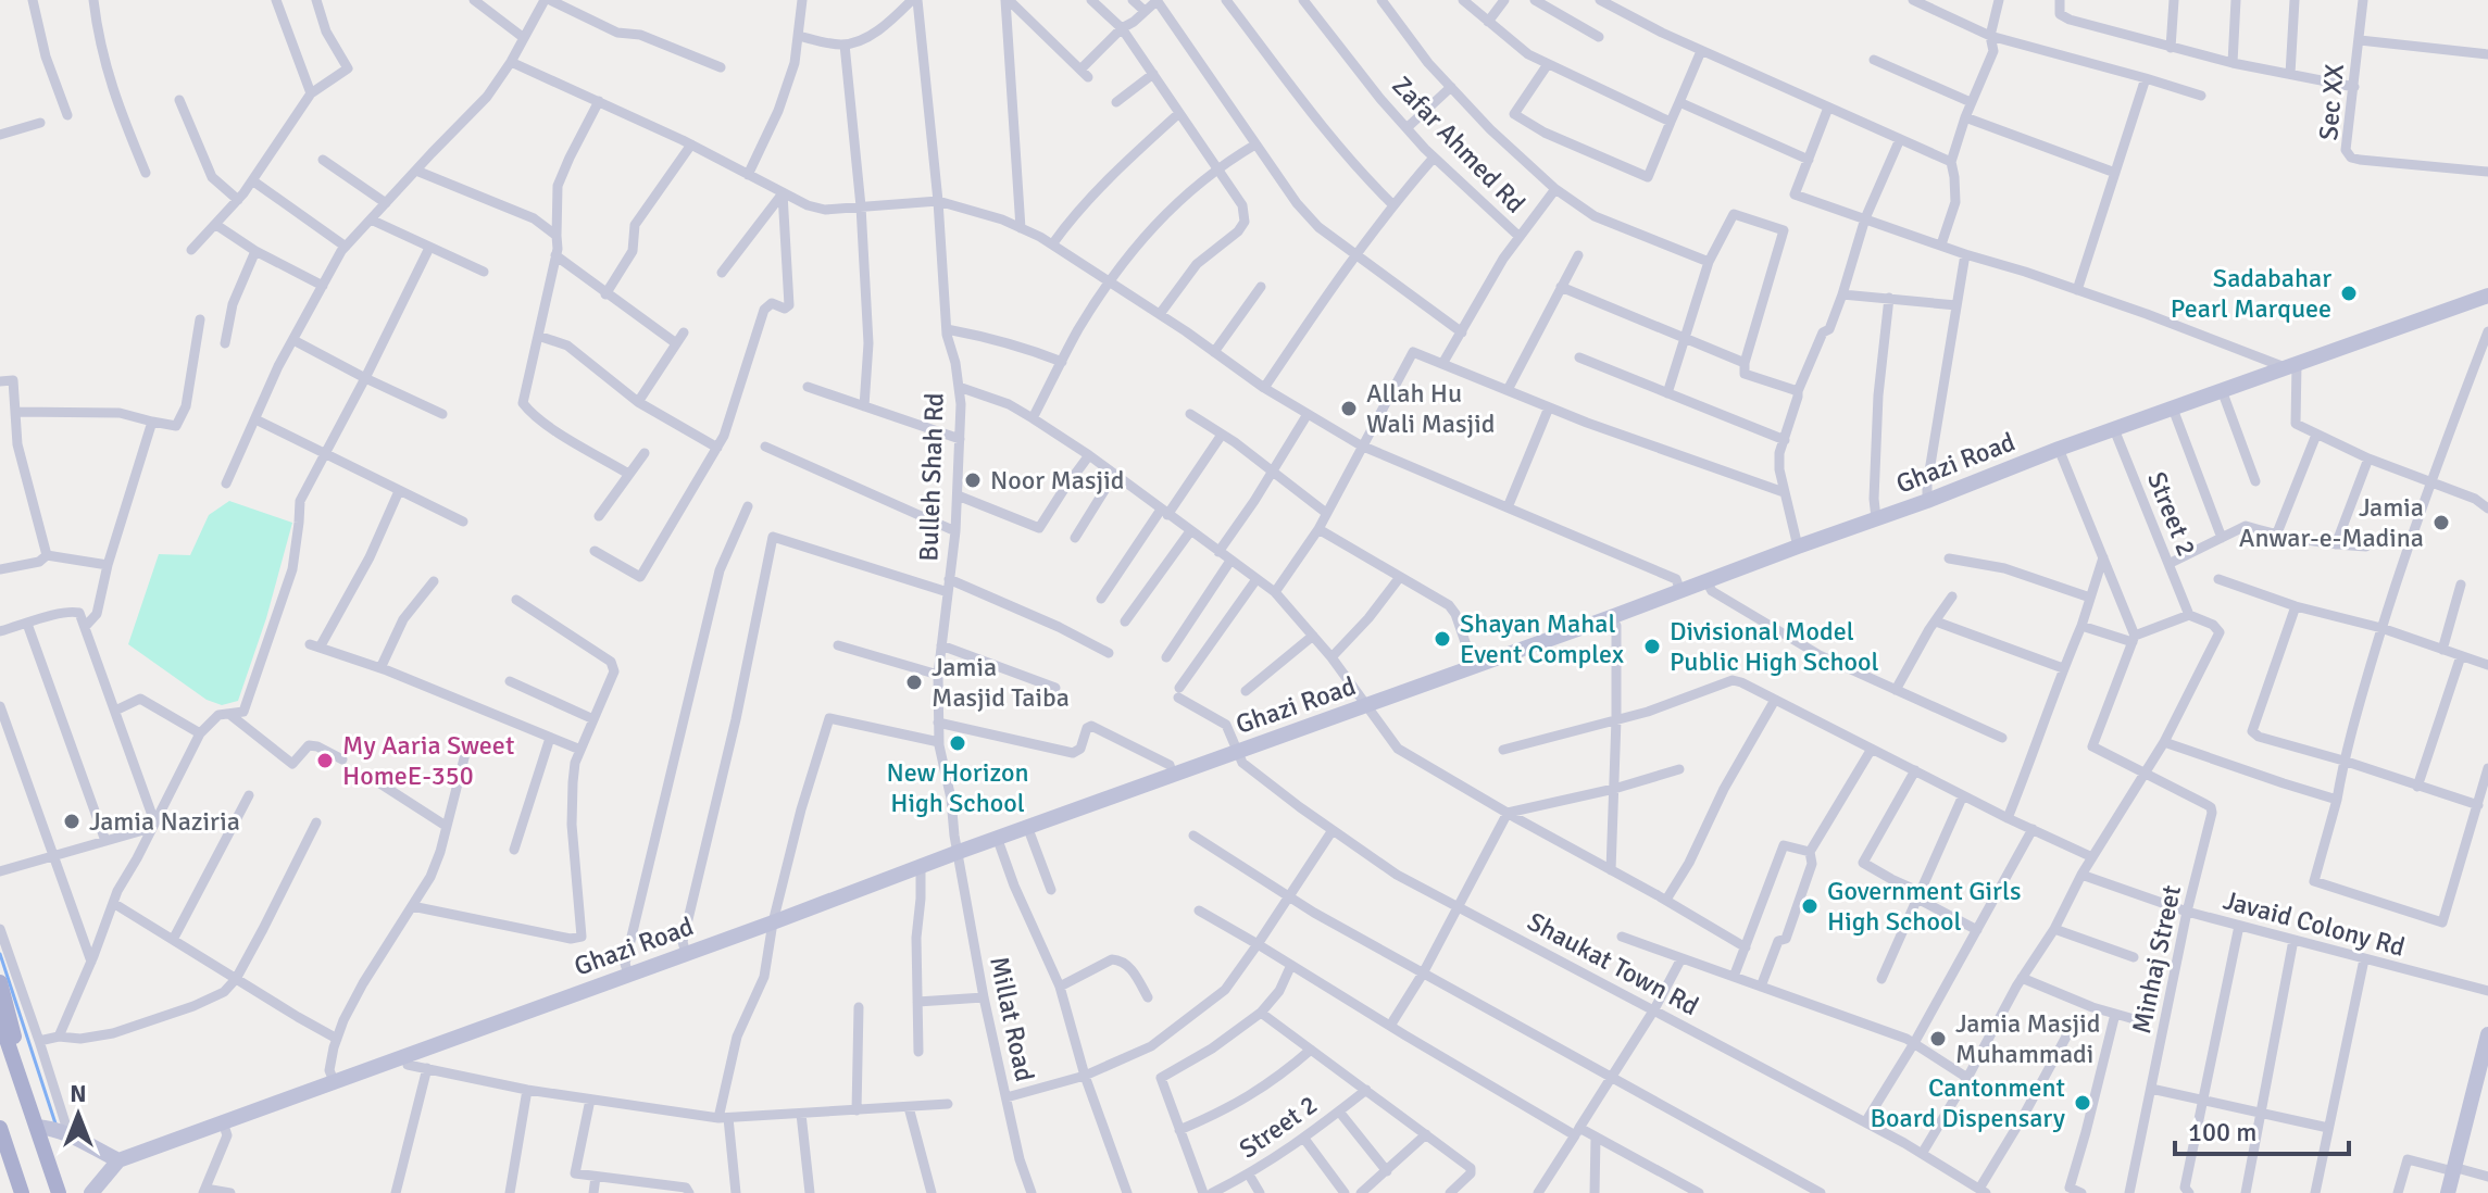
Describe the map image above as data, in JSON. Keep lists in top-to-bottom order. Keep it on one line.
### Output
{"streets":{"main road":["Ghazi Road"],"street":["Sec XX","Zafar Ahmed Rd","Bulleh Shah Rd","Street 2","Javaid Colony Rd","Minhaj Street","Shaukat Town Rd","Millat Road"]},"crossings":[["Ghazi Road","Bulleh Shah Rd"],["Ghazi Road","Street 2"],["Ghazi Road","Shaukat Town Rd"],["Ghazi Road","Millat Road"],["Bulleh Shah Rd","Millat Road"],["Javaid Colony Rd","Minhaj Street"]],"places":["Sadabahar Pearl Marquee","Allah Hu Wali Masjid","Noor Masjid","Jamia Anwar-e-Madina","Shayan Mahal Event Complex","Divisional Model Public High School","Jamia Masjid Taiba","New Horizon High School","My Aaria Sweet HomeE-350","Jamia Naziria","Government Girls High School","Jamia Masjid Muhammadi","Cantonment Board Dispensary"],"scale_bar":"100 m","north":"top"}
